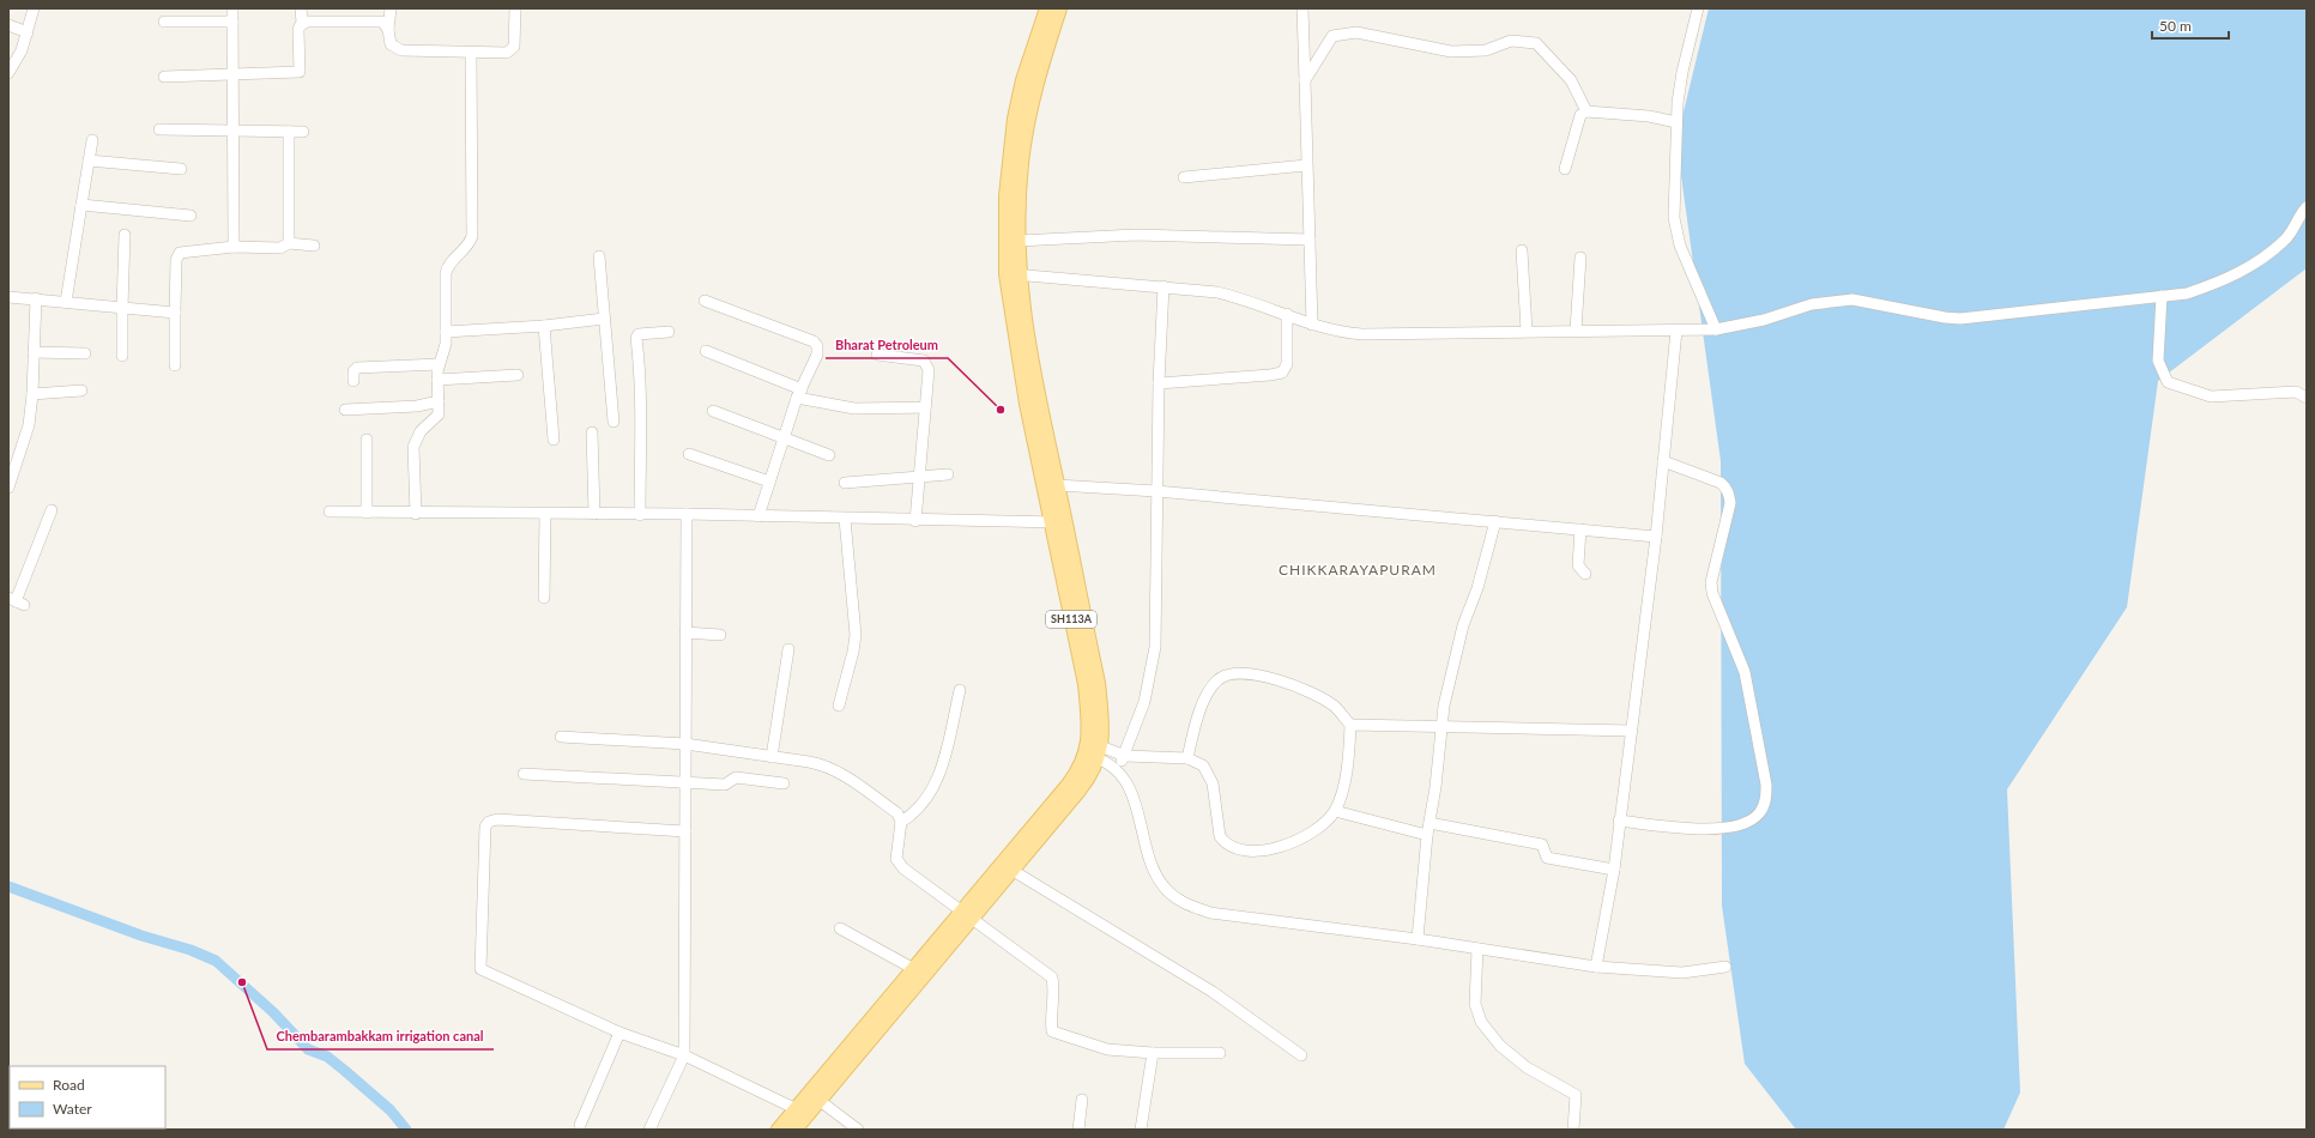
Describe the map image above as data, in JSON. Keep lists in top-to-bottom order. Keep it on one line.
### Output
{"streets":{"main road":["SH113A"]},"districts":["CHIKKARAYAPURAM"],"places":["Bharat Petroleum","Chembarambakkam irrigation canal"],"legend":["Road","Water"],"scale_bar":"50 m"}
